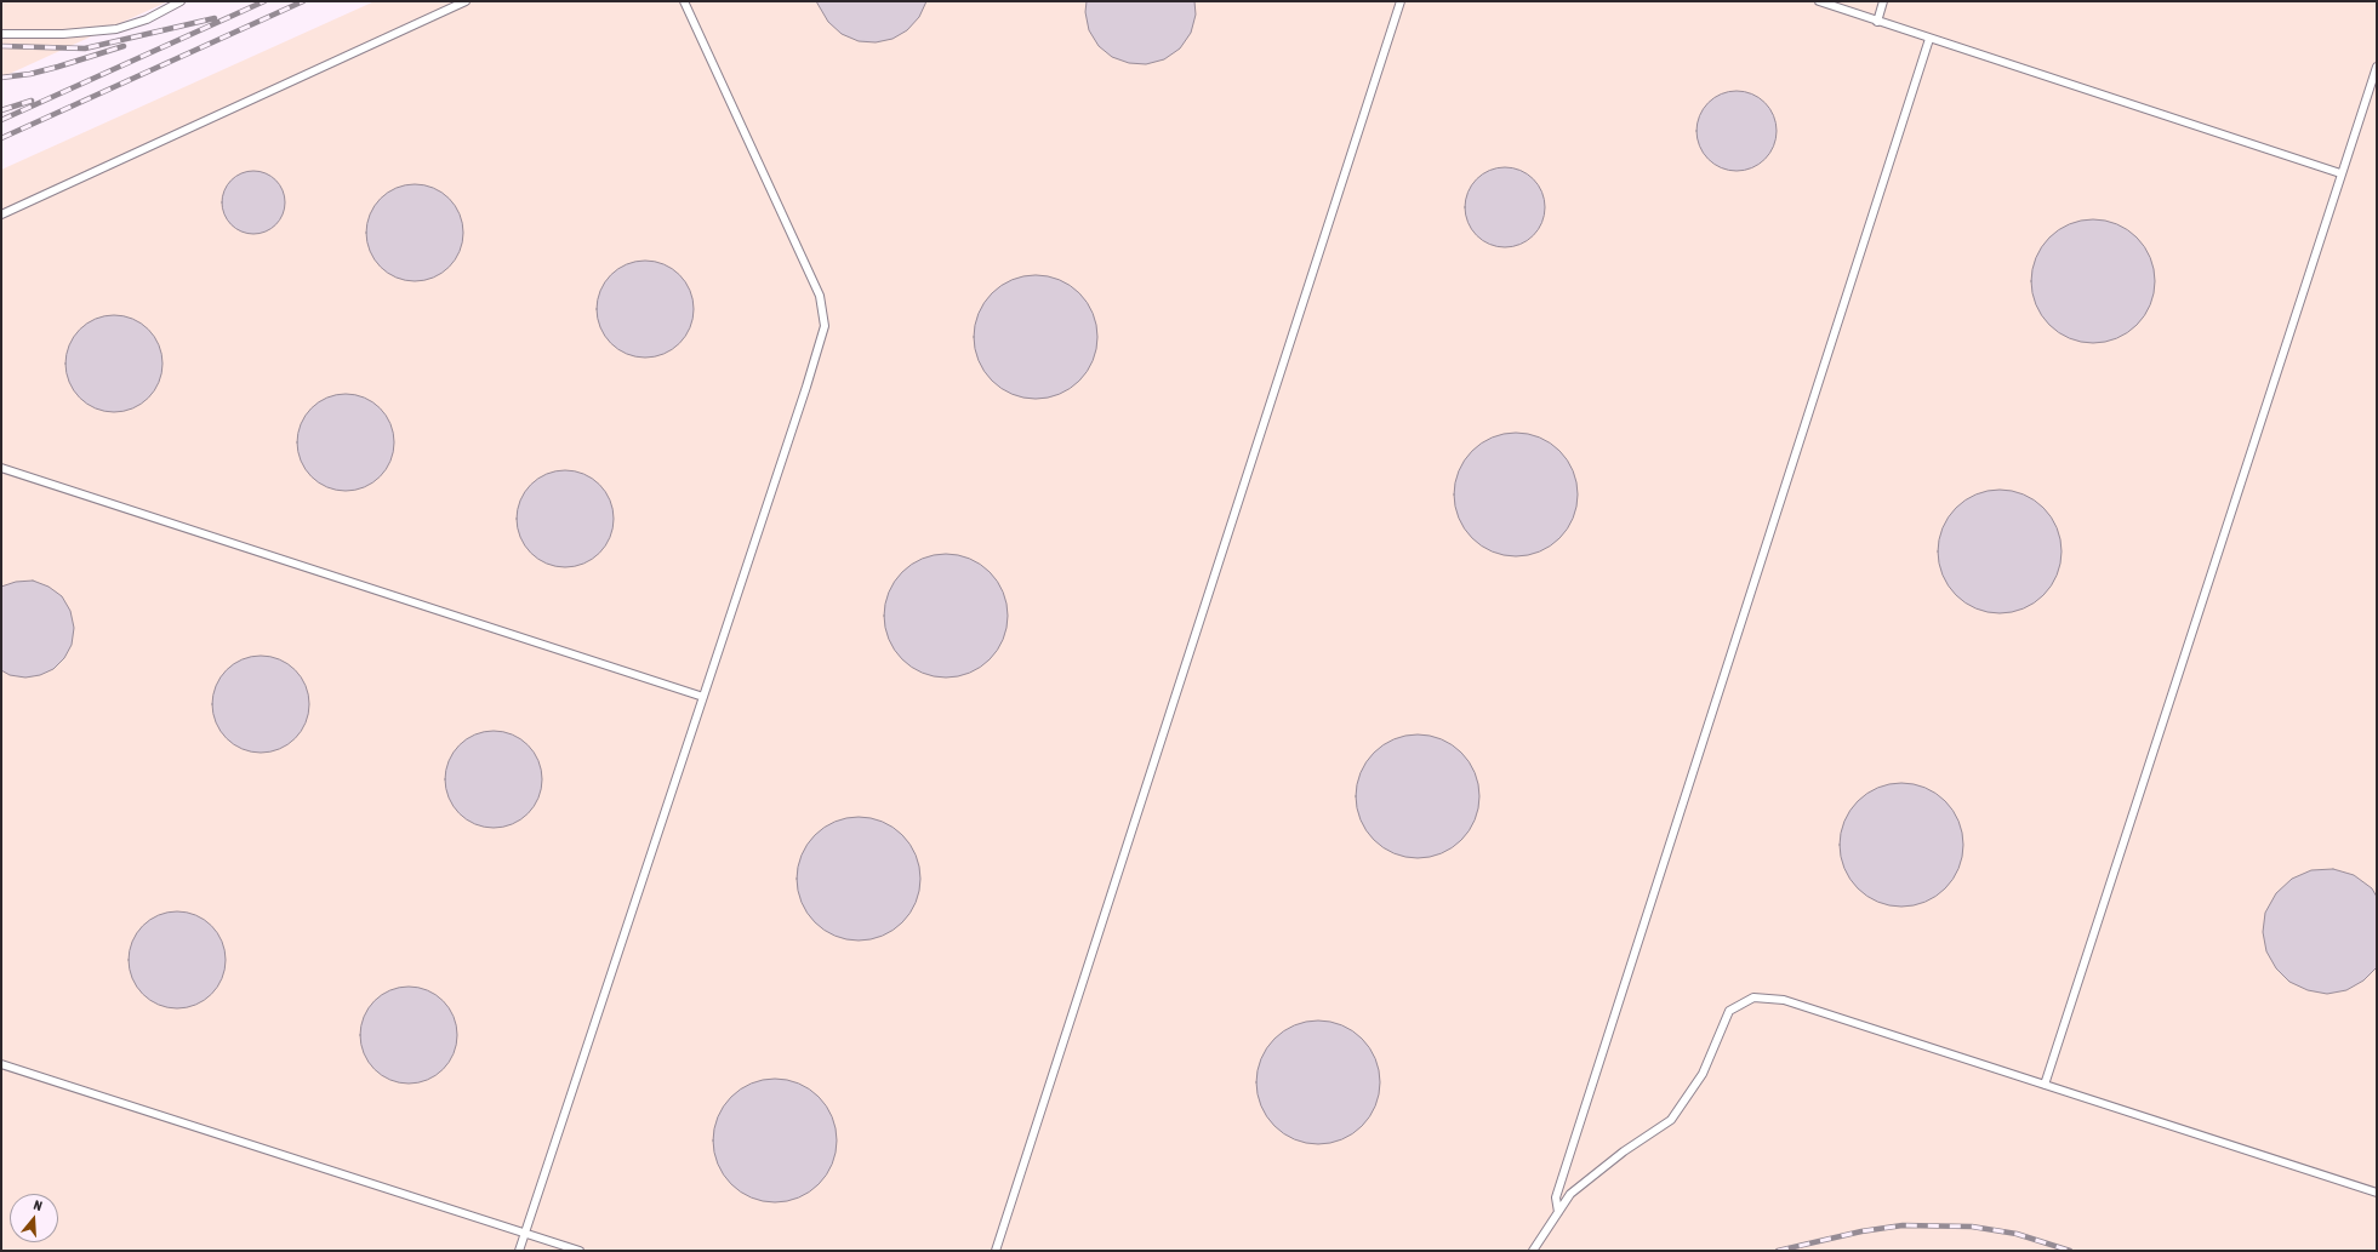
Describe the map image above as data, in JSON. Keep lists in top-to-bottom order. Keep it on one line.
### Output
{"north":"top"}
